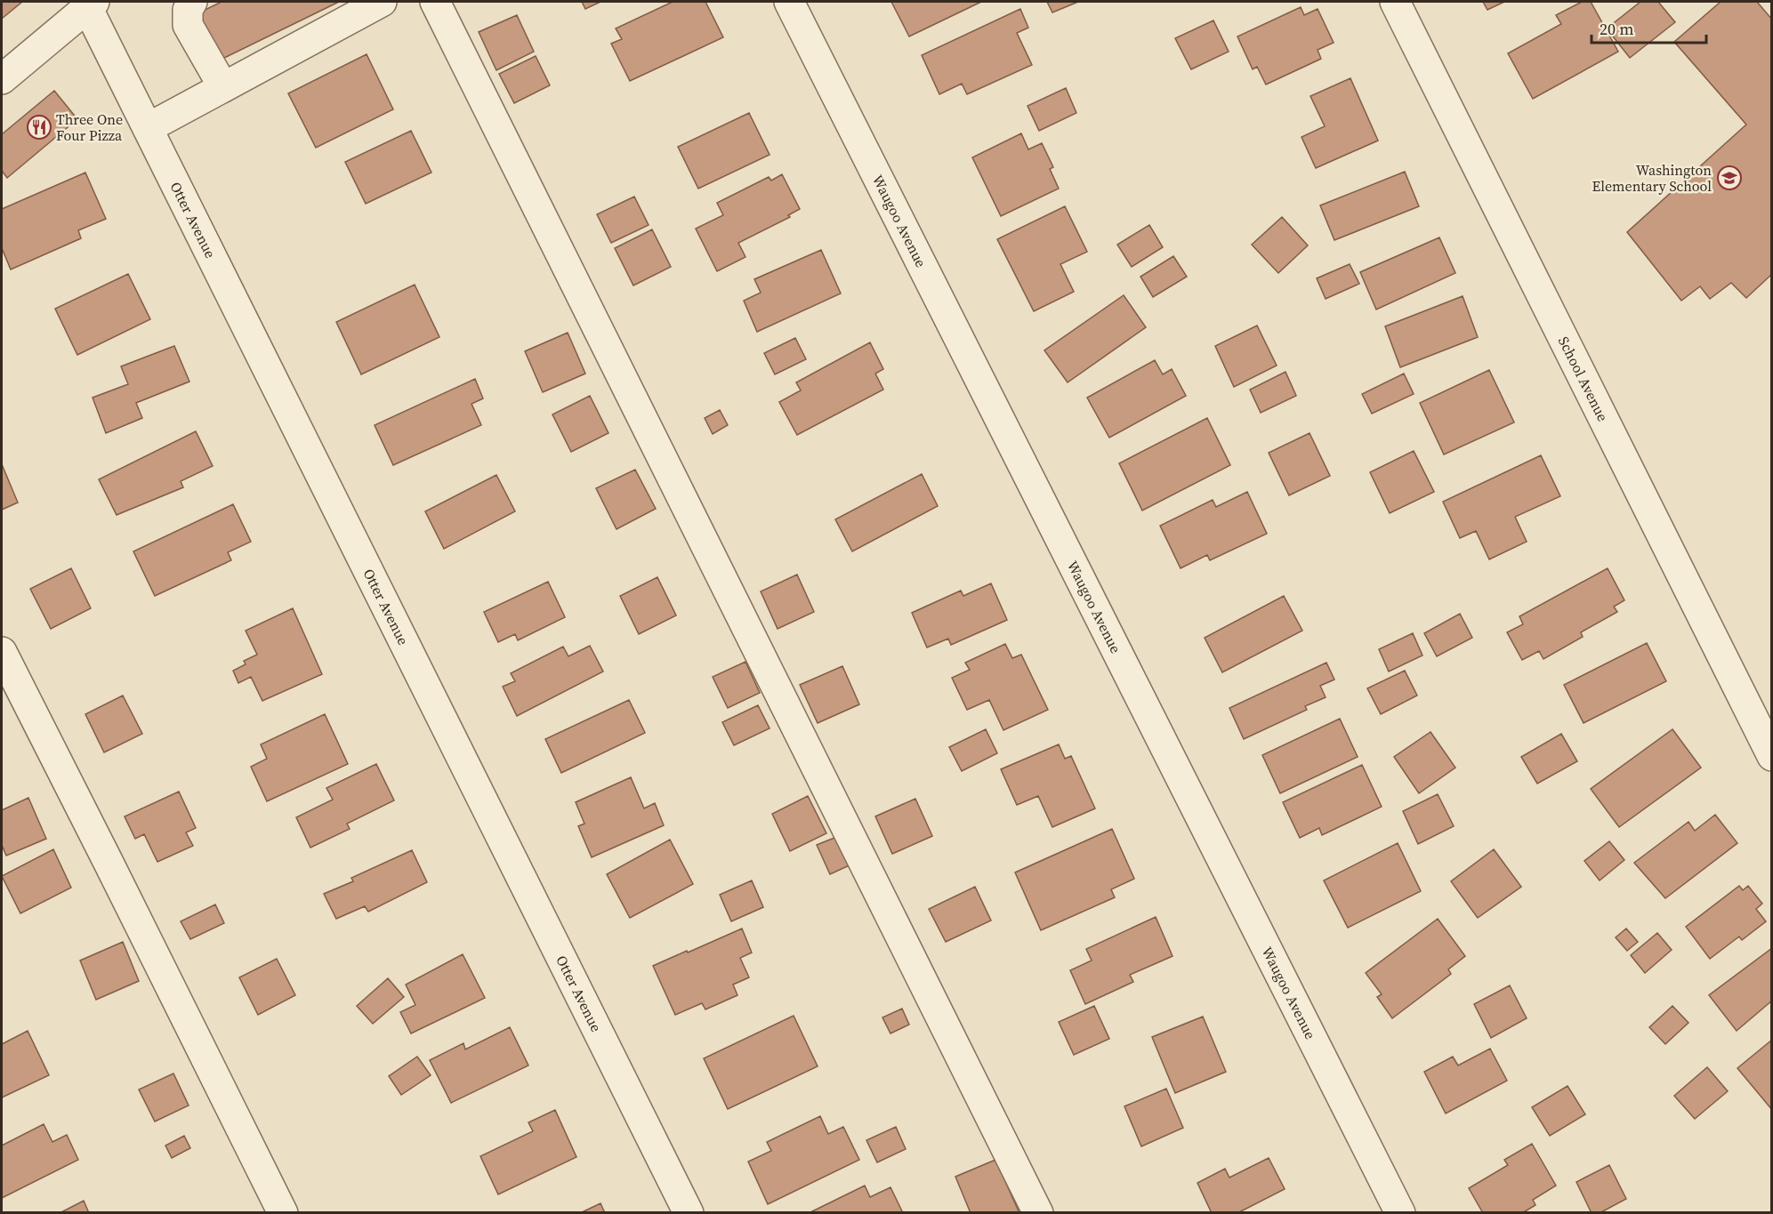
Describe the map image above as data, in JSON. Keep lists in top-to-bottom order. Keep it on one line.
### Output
{"streets":{"street":["Otter Avenue","Waugoo Avenue","School Avenue"]},"places":{"restaurant":["Three One Four Pizza"],"school or university":["Washington Elementary School"]},"scale_bar":"20 m"}
